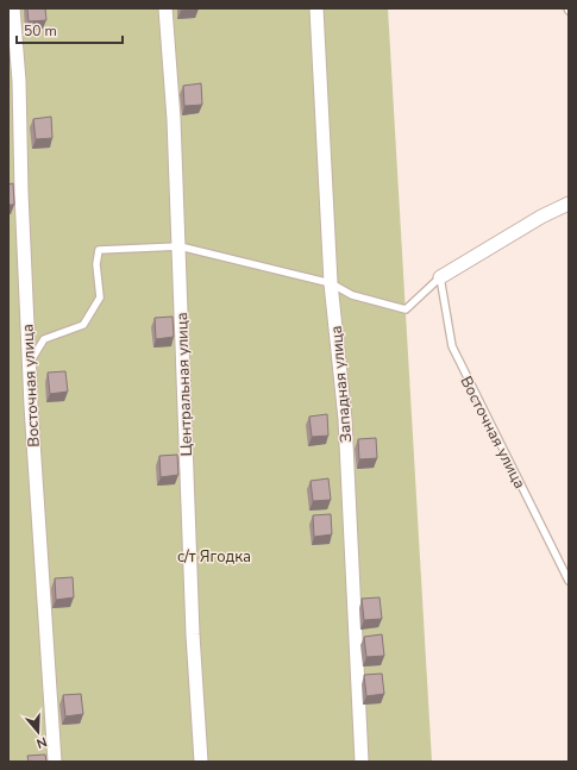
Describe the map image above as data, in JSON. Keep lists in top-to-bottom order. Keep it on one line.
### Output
{"streets":{"street":["Центральная улица","Западная улица","Восточная улица"]},"parks":["с/т Ягодка"],"scale_bar":"50 m","north":"bottom"}
